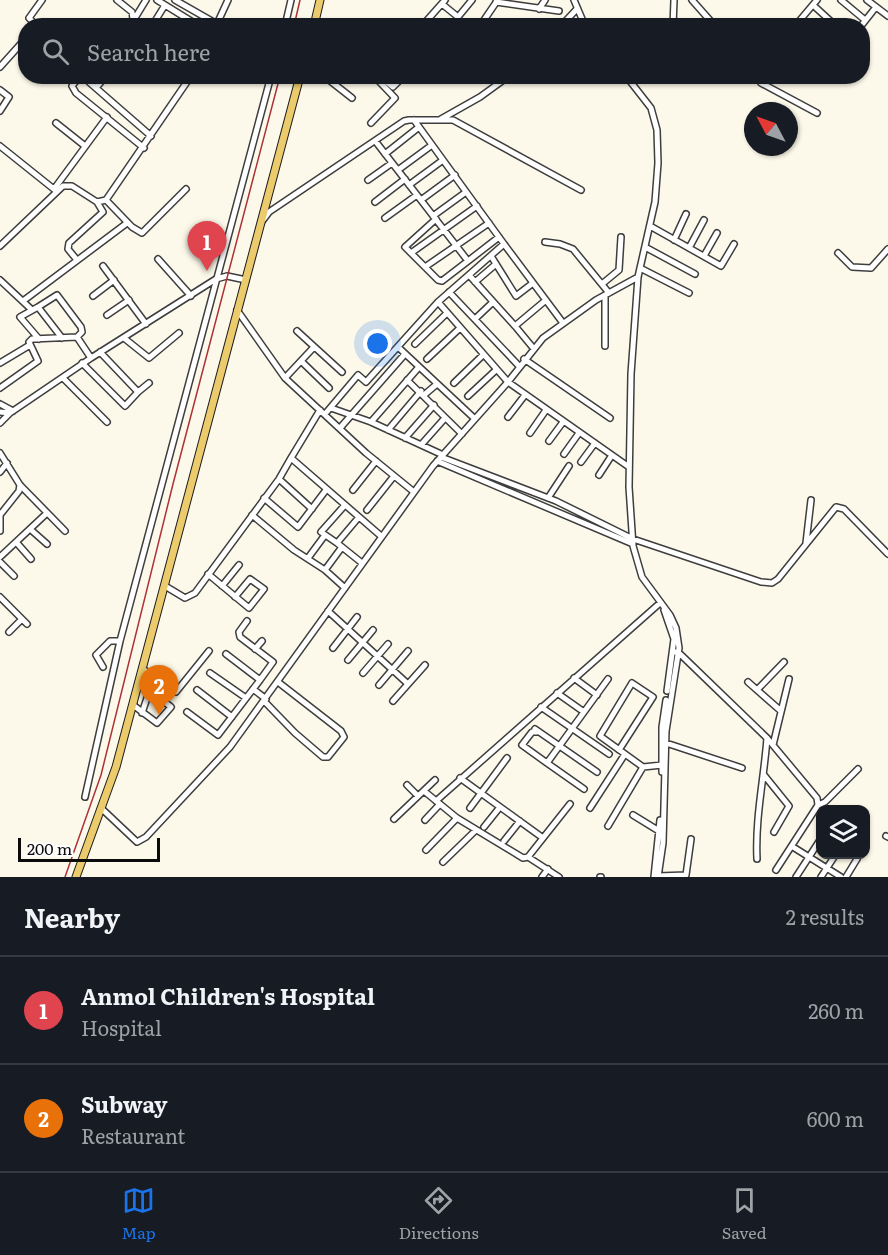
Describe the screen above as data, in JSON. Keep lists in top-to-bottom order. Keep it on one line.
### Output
{"scale_bar":"200 m","north":"top left","page":{"search":"Search here","pins":["1","2"],"scale":"200 m","heading":["Nearby","2 results"],"list":[{"mark":"1","name":"Anmol Children's Hospital","note":"Hospital","value":"260 m"},{"mark":"2","name":"Subway","note":"Restaurant","value":"600 m"}],"nav":["Map","Directions","Saved"]}}
